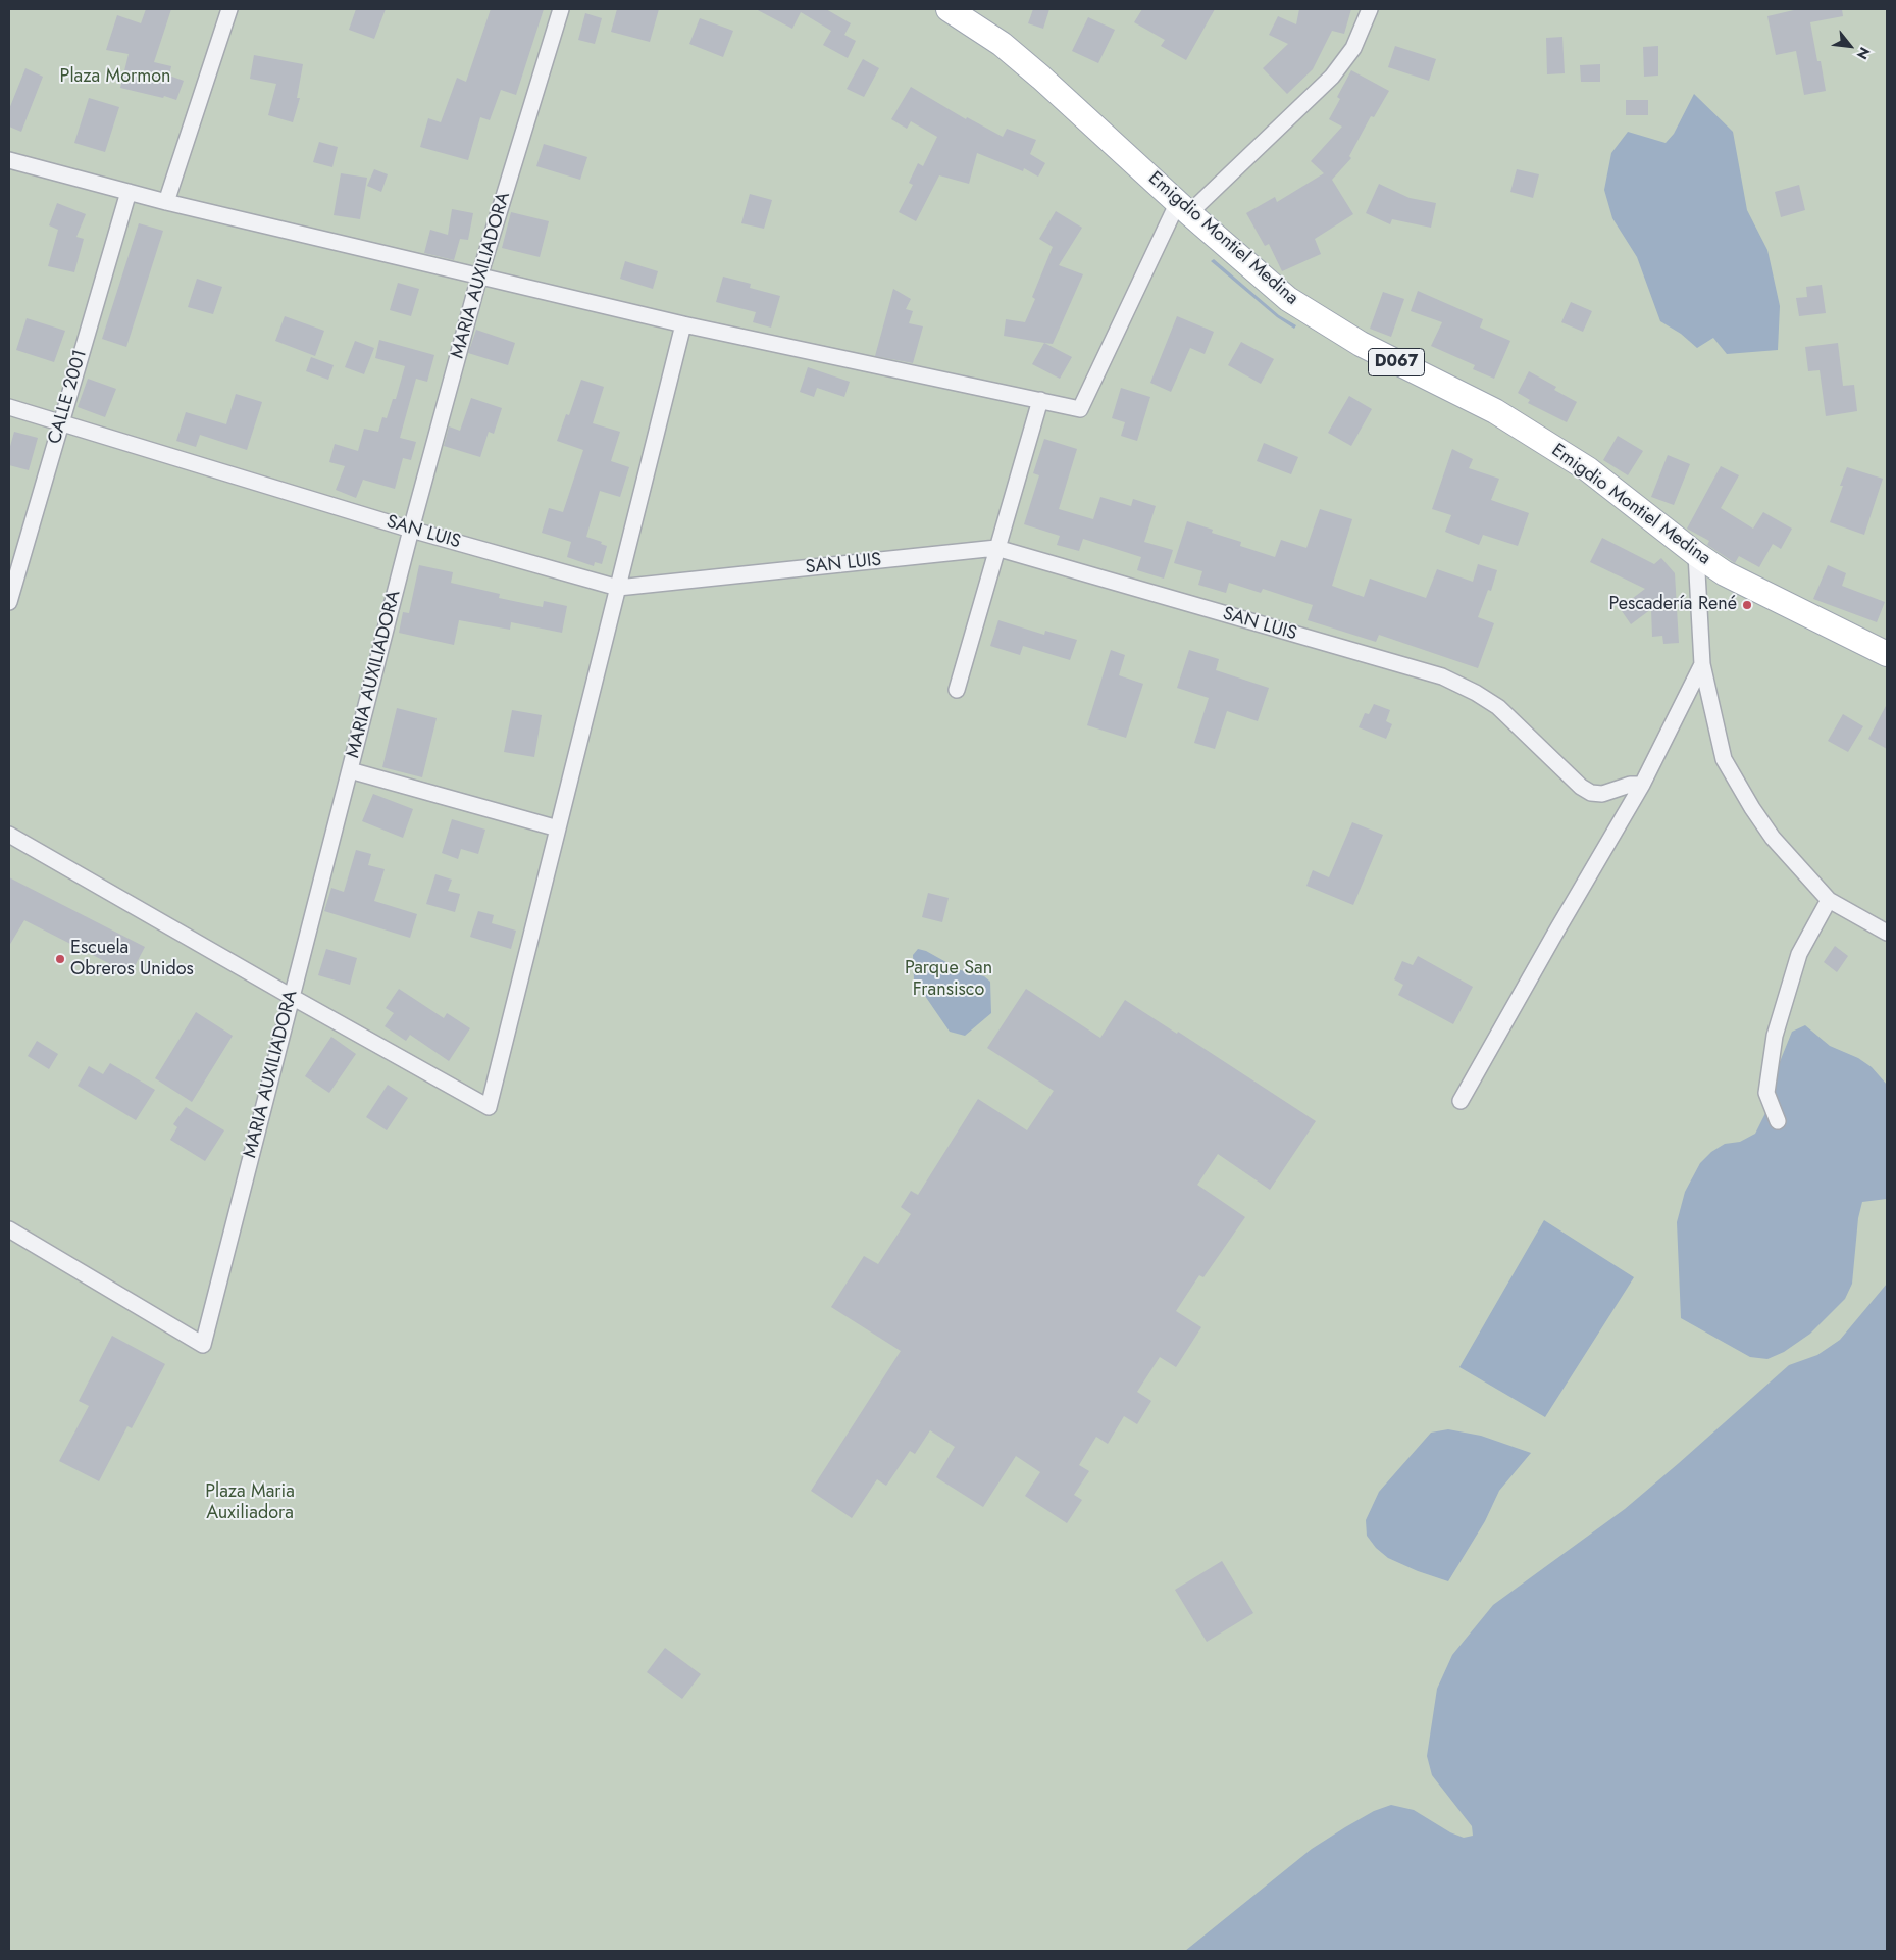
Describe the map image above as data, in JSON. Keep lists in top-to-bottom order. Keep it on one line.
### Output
{"streets":{"main road":["Emigdio Montiel Medina","D067"],"street":["MARIA AUXILIADORA","CALLE 2001","SAN LUIS"]},"crossings":[["MARIA AUXILIADORA","SAN LUIS"],["CALLE 2001","SAN LUIS"]],"parks":["Plaza Mormon","Parque San Fransisco","Plaza Maria Auxiliadora"],"places":["Pescadería René","Escuela Obreros Unidos"],"north":"bottom right"}
